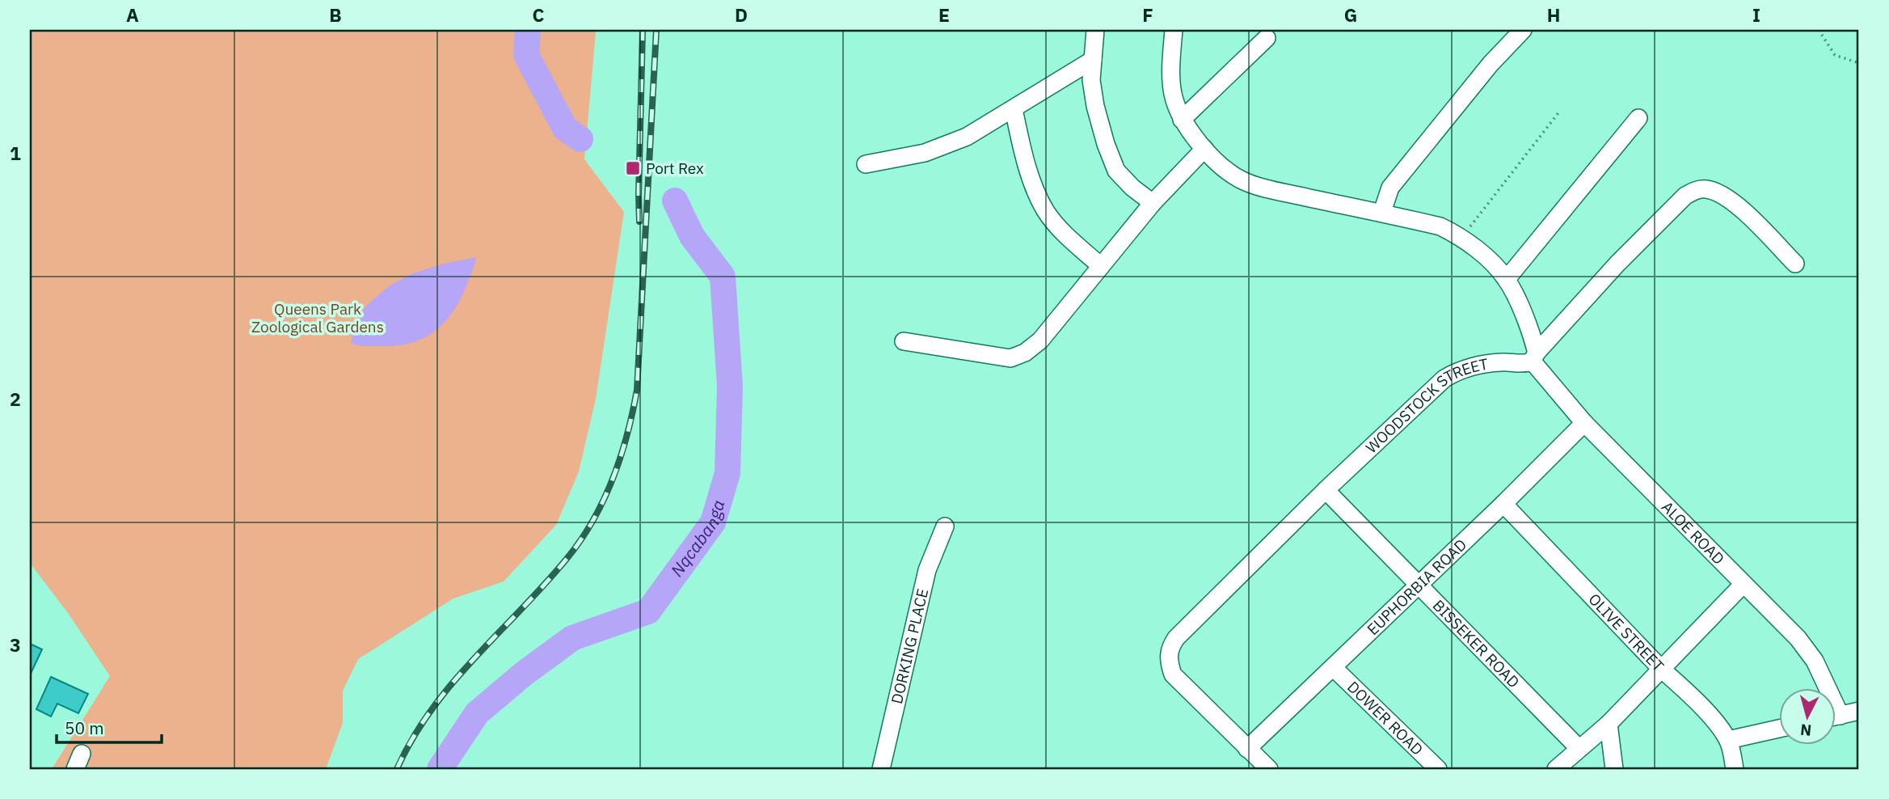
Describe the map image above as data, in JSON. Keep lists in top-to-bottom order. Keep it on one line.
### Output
{"streets":{"street":["WOODSTOCK STREET","ALOE ROAD","EUPHORBIA ROAD","OLIVE STREET","BISSEKER ROAD","DORKING PLACE","DOWER ROAD"]},"crossings":[["WOODSTOCK STREET","ALOE ROAD"],["WOODSTOCK STREET","EUPHORBIA ROAD"],["WOODSTOCK STREET","BISSEKER ROAD"],["ALOE ROAD","EUPHORBIA ROAD"],["EUPHORBIA ROAD","OLIVE STREET"],["EUPHORBIA ROAD","BISSEKER ROAD"],["EUPHORBIA ROAD","DOWER ROAD"]],"water":["Nqcabanga"],"parks":["Queens Park Zoological Gardens"],"places":{"transit":["Port Rex"]},"scale_bar":"50 m","north":"bottom","grid":{"columns":["A","B","C","D","E","F","G","H","I"],"rows":["1","2","3"]}}
